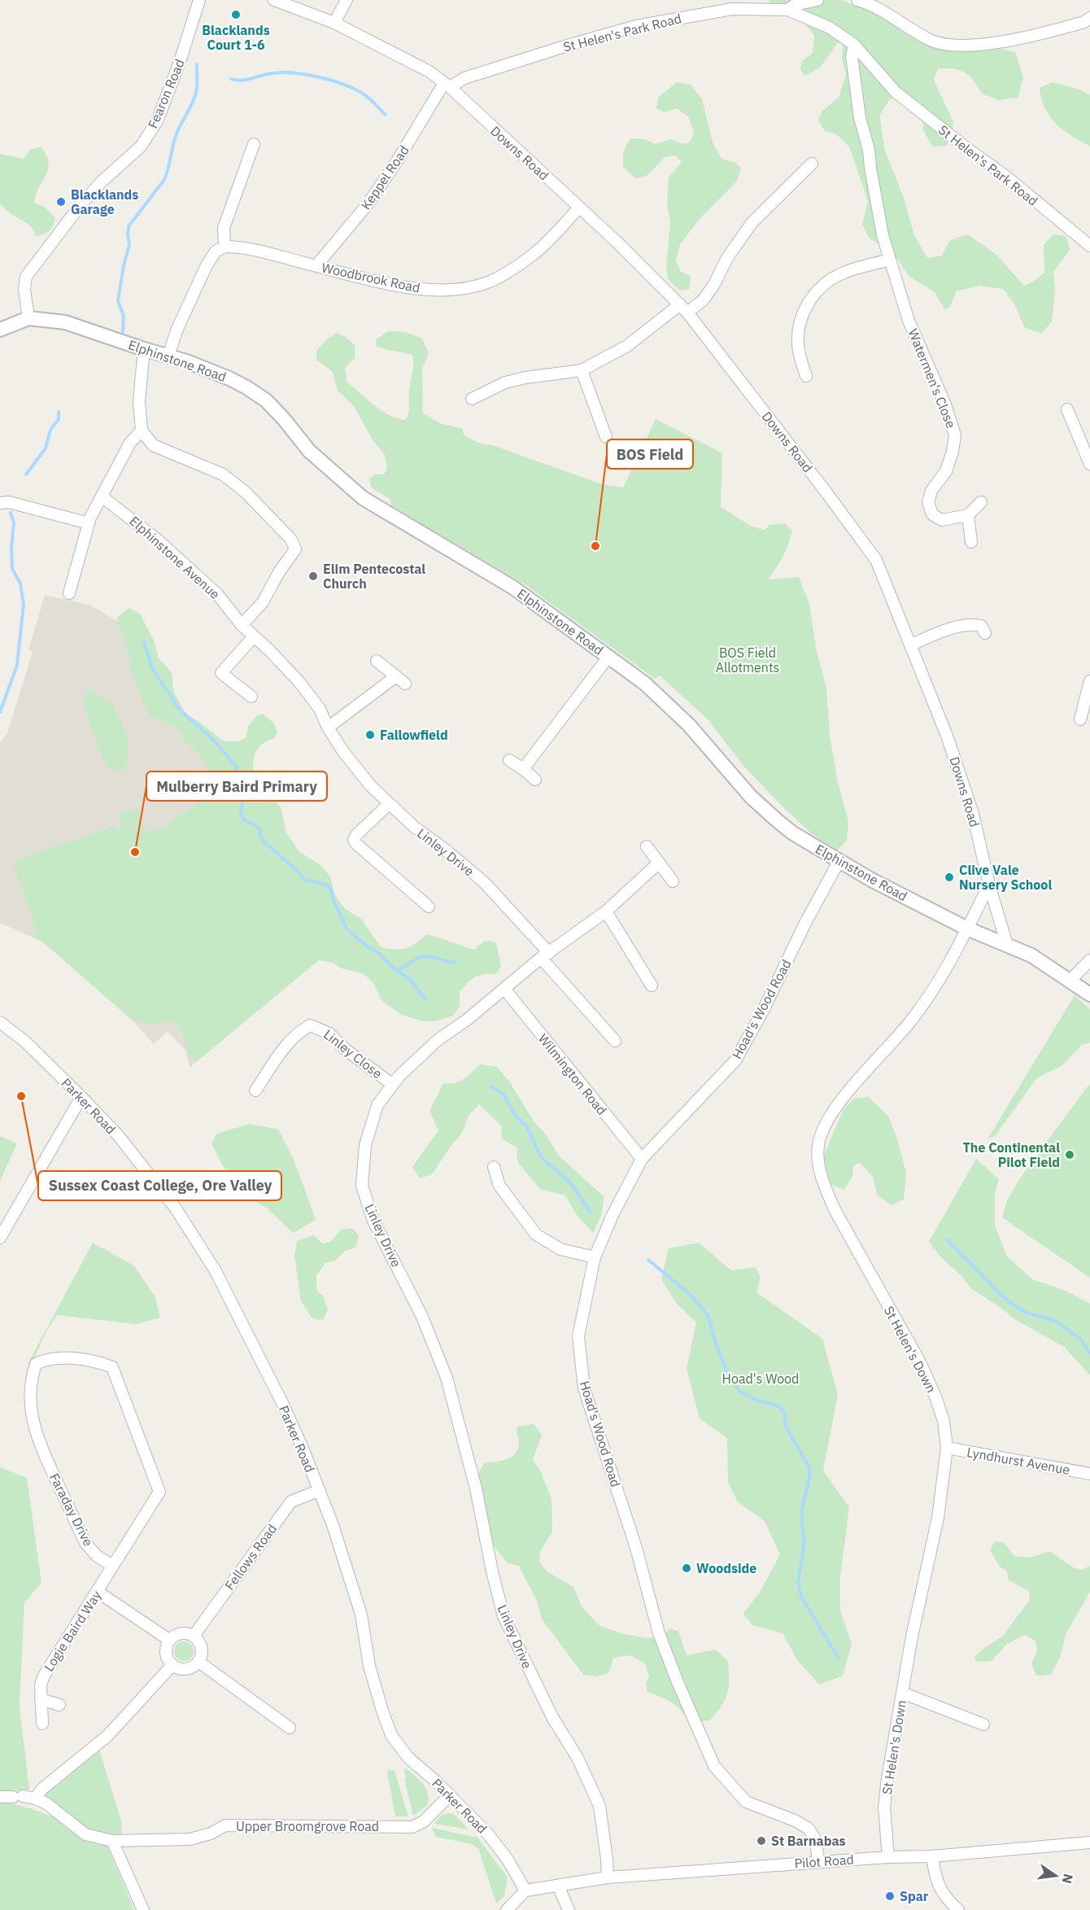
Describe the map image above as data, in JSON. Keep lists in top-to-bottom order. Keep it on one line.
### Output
{"streets":{"street":["St Helen's Park Road","Fearon Road","Downs Road","Keppel Road","Woodbrook Road","Elphinstone Road","Watermen's Close","Elphinstone Avenue","Linley Drive","Hoad's Wood Road","Linley Close","Wilmington Road","Parker Road","St Helen's Down","Lyndhurst Avenue","Faraday Drive","Fellows Road","Logie Baird Way","Upper Broomgrove Road","Pilot Road"]},"crossings":[["St Helen's Park Road","Downs Road"],["St Helen's Park Road","Keppel Road"],["St Helen's Park Road","Watermen's Close"],["Fearon Road","Elphinstone Road"],["Downs Road","Keppel Road"],["Downs Road","Woodbrook Road"],["Downs Road","Elphinstone Road"],["Keppel Road","Woodbrook Road"],["Elphinstone Road","Hoad's Wood Road"],["Elphinstone Road","St Helen's Down"],["Elphinstone Avenue","Linley Drive"],["Linley Drive","Linley Close"],["Linley Drive","Wilmington Road"],["Linley Drive","Pilot Road"],["Hoad's Wood Road","Wilmington Road"],["Hoad's Wood Road","Pilot Road"],["Parker Road","Fellows Road"],["Parker Road","Upper Broomgrove Road"],["Parker Road","Pilot Road"],["St Helen's Down","Lyndhurst Avenue"],["St Helen's Down","Pilot Road"],["Faraday Drive","Logie Baird Way"]],"parks":["BOS Field Allotments","Hoad's Wood"],"places":["Blacklands Court 1-6","Blacklands Garage","BOS Field","Elim Pentecostal Church","Fallowfield","Mulberry Baird Primary","Clive Vale Nursery School","Sussex Coast College, Ore Valley","The Continental Pilot Field","Woodside","St Barnabas","Spar"],"north":"right"}
